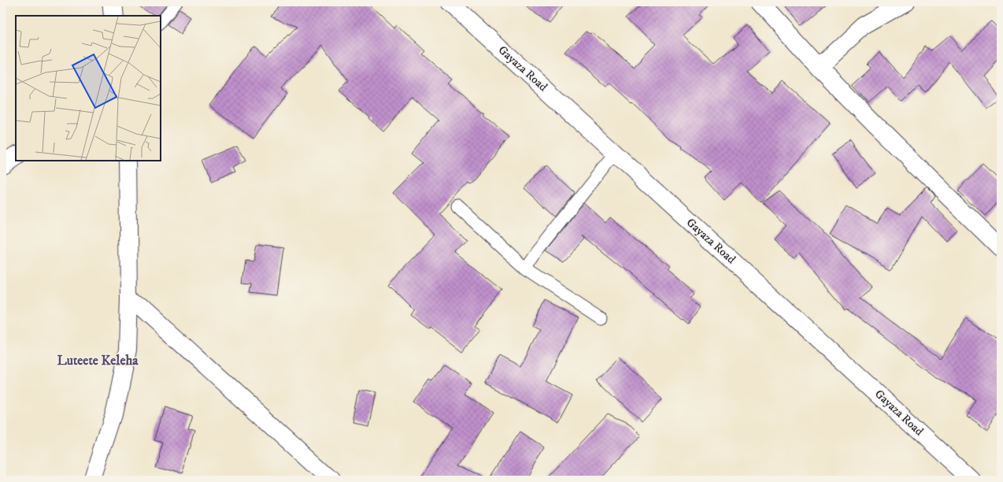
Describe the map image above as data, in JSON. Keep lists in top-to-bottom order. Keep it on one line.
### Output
{"streets":{"street":["Gayaza Road"]},"districts":["Luteete Keleha"]}
